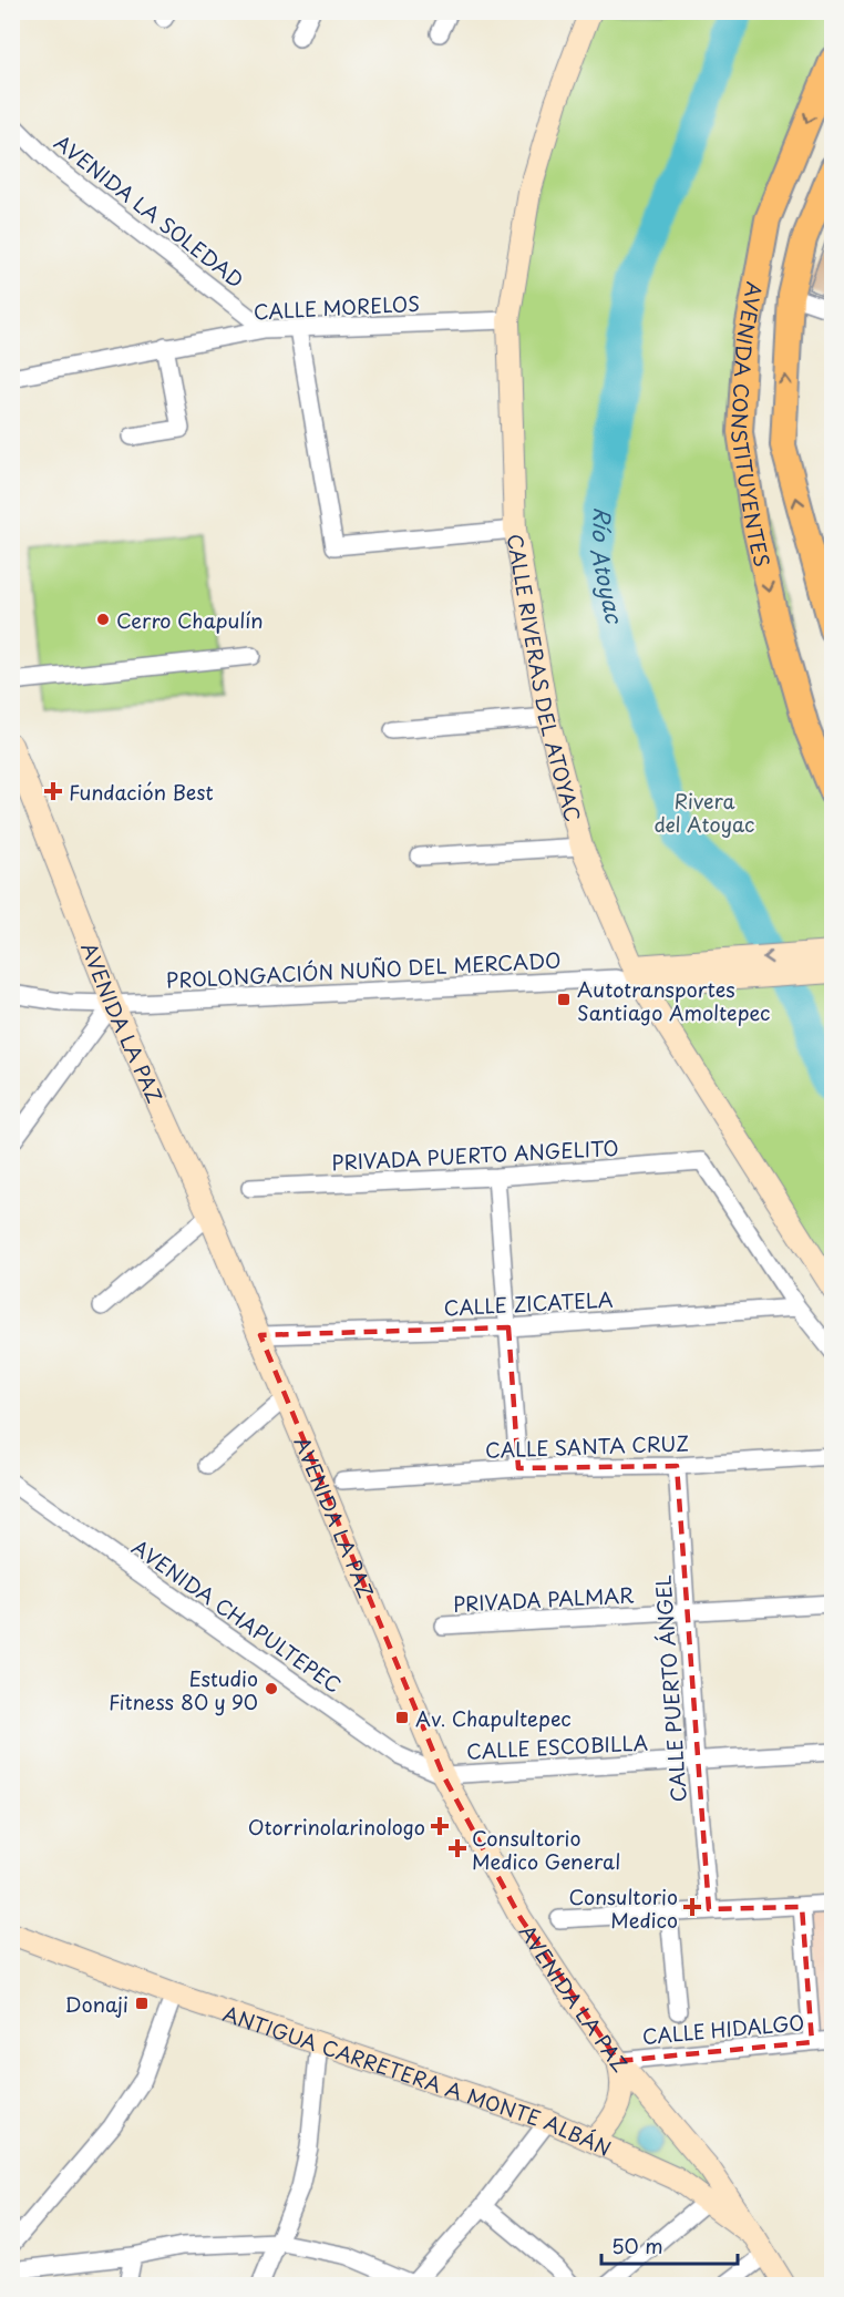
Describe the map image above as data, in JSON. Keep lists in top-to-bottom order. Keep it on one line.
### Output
{"streets":{"main road":["AVENIDA CONSTITUYENTES"],"street":["AVENIDA LA SOLEDAD","CALLE MORELOS","CALLE RIVERAS DEL ATOYAC","PROLONGACIÓN NUÑO DEL MERCADO","AVENIDA LA PAZ","PRIVADA PUERTO ANGELITO","CALLE ZICATELA","CALLE SANTA CRUZ","PRIVADA PALMAR","AVENIDA CHAPULTEPEC","CALLE PUERTO ÁNGEL","CALLE ESCOBILLA","CALLE HIDALGO","ANTIGUA CARRETERA A MONTE ALBÁN"]},"crossings":[["AVENIDA LA SOLEDAD","CALLE MORELOS"],["CALLE MORELOS","CALLE RIVERAS DEL ATOYAC"],["CALLE RIVERAS DEL ATOYAC","PROLONGACIÓN NUÑO DEL MERCADO"],["PROLONGACIÓN NUÑO DEL MERCADO","AVENIDA LA PAZ"],["AVENIDA LA PAZ","CALLE ZICATELA"],["AVENIDA LA PAZ","AVENIDA CHAPULTEPEC"],["AVENIDA LA PAZ","CALLE ESCOBILLA"],["AVENIDA LA PAZ","CALLE HIDALGO"],["AVENIDA LA PAZ","ANTIGUA CARRETERA A MONTE ALBÁN"],["PRIVADA PUERTO ANGELITO","CALLE ZICATELA"],["CALLE SANTA CRUZ","CALLE PUERTO ÁNGEL"],["PRIVADA PALMAR","CALLE PUERTO ÁNGEL"],["AVENIDA CHAPULTEPEC","CALLE ESCOBILLA"],["CALLE PUERTO ÁNGEL","CALLE ESCOBILLA"]],"water":["Río Atoyac"],"parks":["Rivera del Atoyac"],"places":{"other":["Cerro Chapulín","Estudio Fitness 80 y 90"],"health":["Fundación Best","Otorrinolarinologo","Consultorio Medico General","Consultorio Medico"],"transit":["Autotransportes Santiago Amoltepec","Av. Chapultepec","Donaji"]},"scale_bar":"50 m"}
